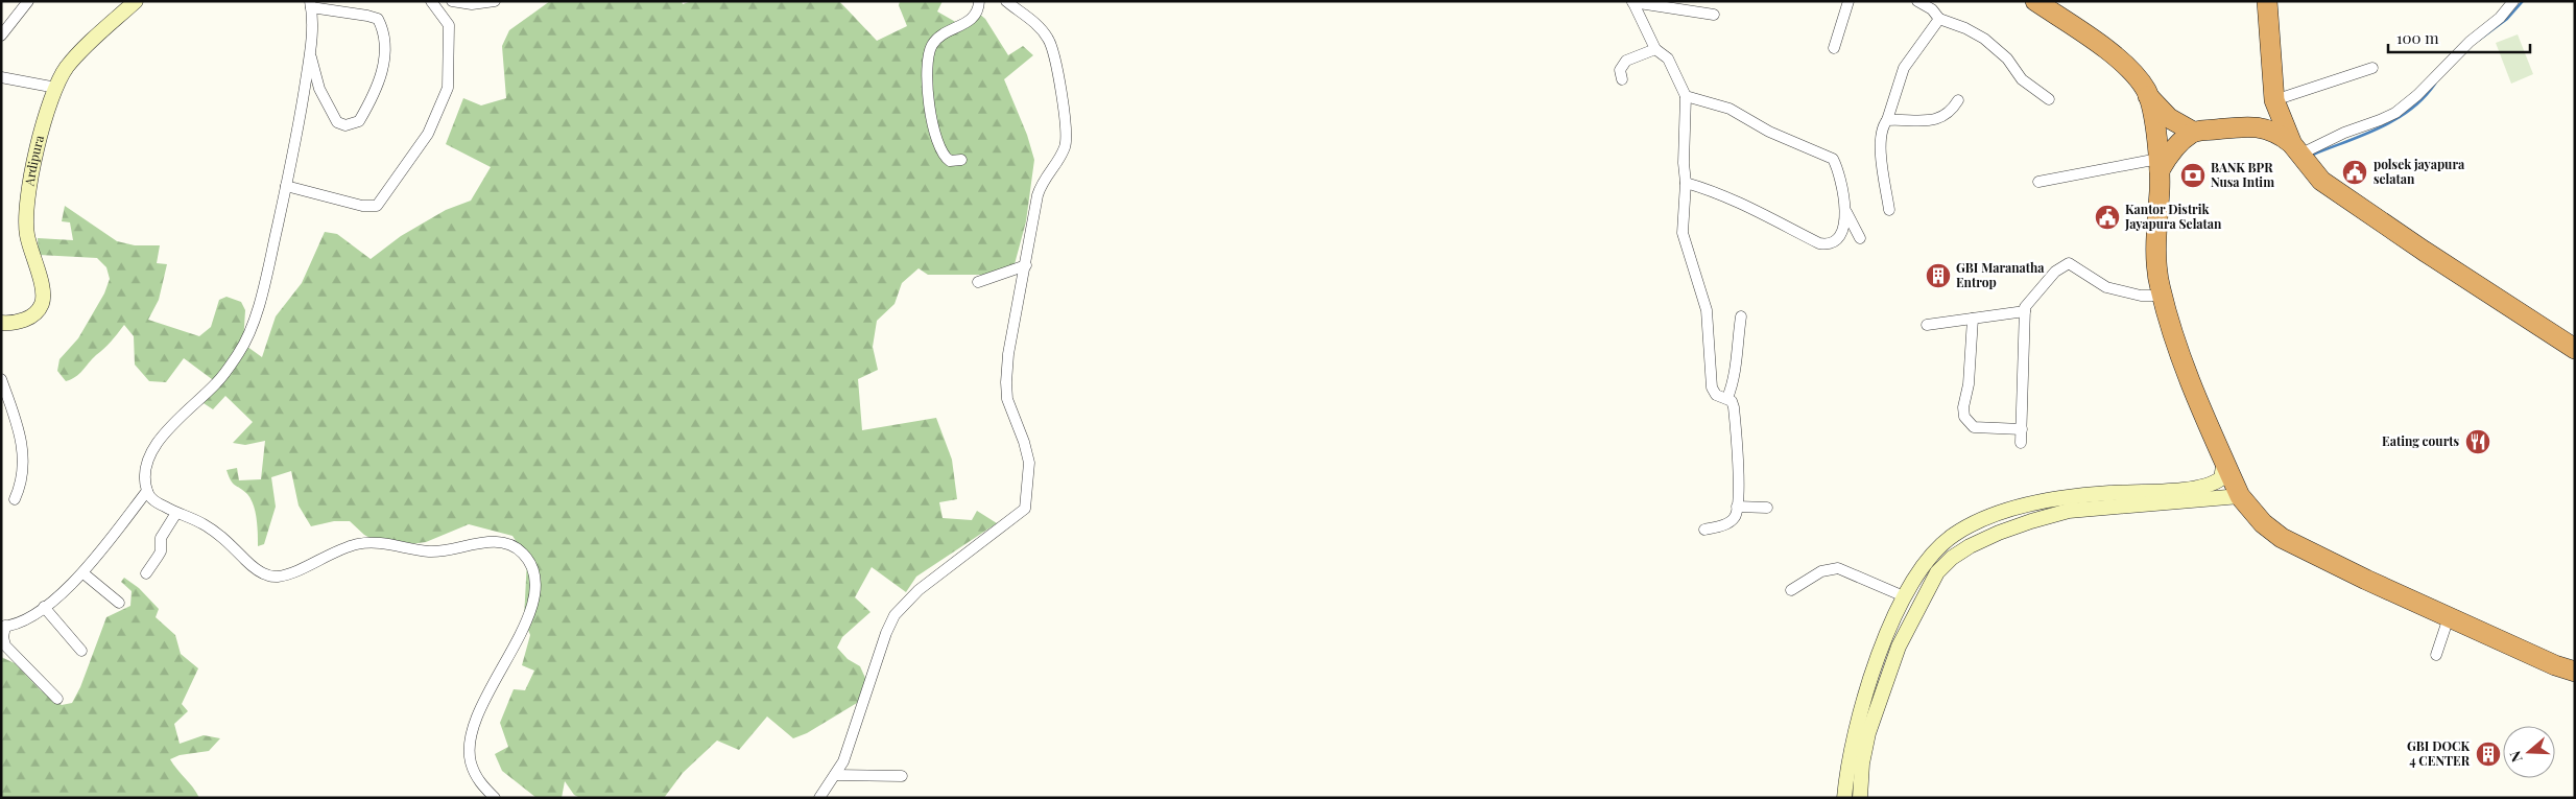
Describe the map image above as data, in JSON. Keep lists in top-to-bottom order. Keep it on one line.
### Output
{"streets":{"street":["Ardipura"]},"places":{"public building":["polsek jayapura selatan","Kantor Distrik Jayapura Selatan"],"bank":["BANK BPR Nusa Intim"],"building":["GBI Maranatha Entrop","GBI DOCK 4 CENTER"],"restaurant":["Eating courts"]},"scale_bar":"100 m","north":"left"}
